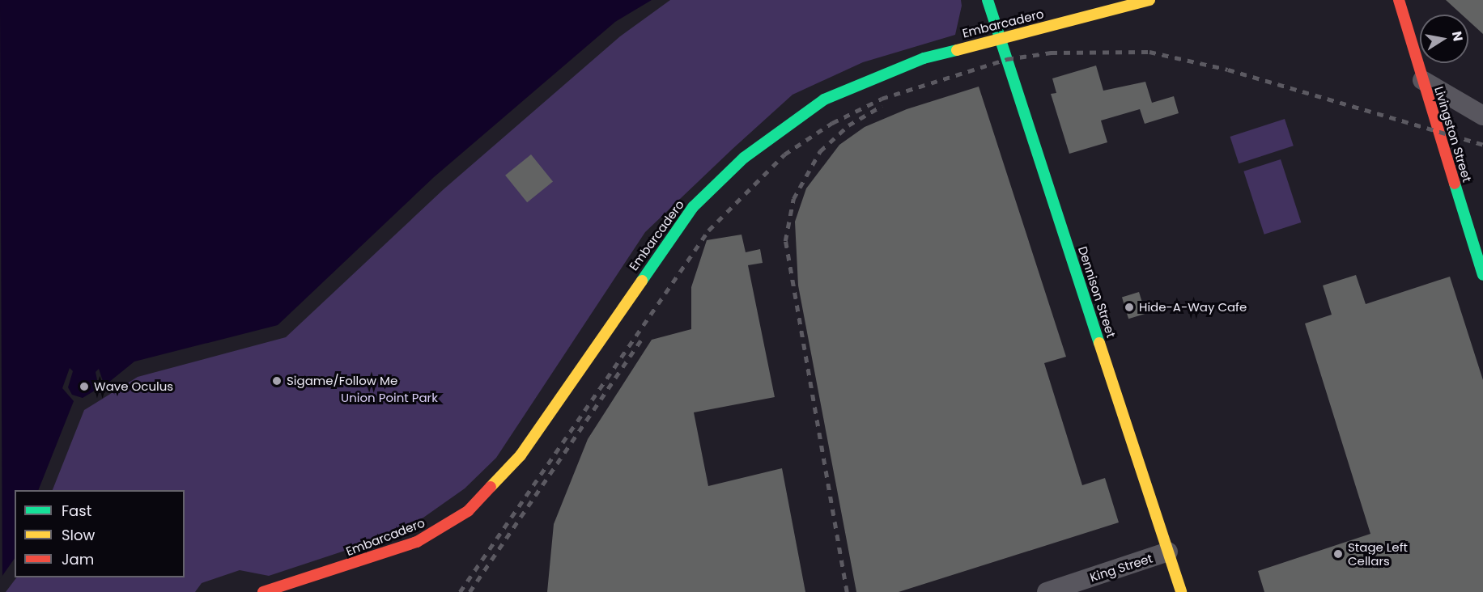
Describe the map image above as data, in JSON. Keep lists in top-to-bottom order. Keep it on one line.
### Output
{"streets":{"main road":["Embarcadero","Livingston Street","Dennison Street"],"street":["King Street"]},"crossings":[["Embarcadero","Dennison Street"],["Dennison Street","King Street"]],"parks":["Union Point Park"],"places":["Hide-A-Way Cafe","Sigame/Follow Me","Wave Oculus","Stage Left Cellars"],"legend":["Fast","Slow","Jam"],"north":"right"}
